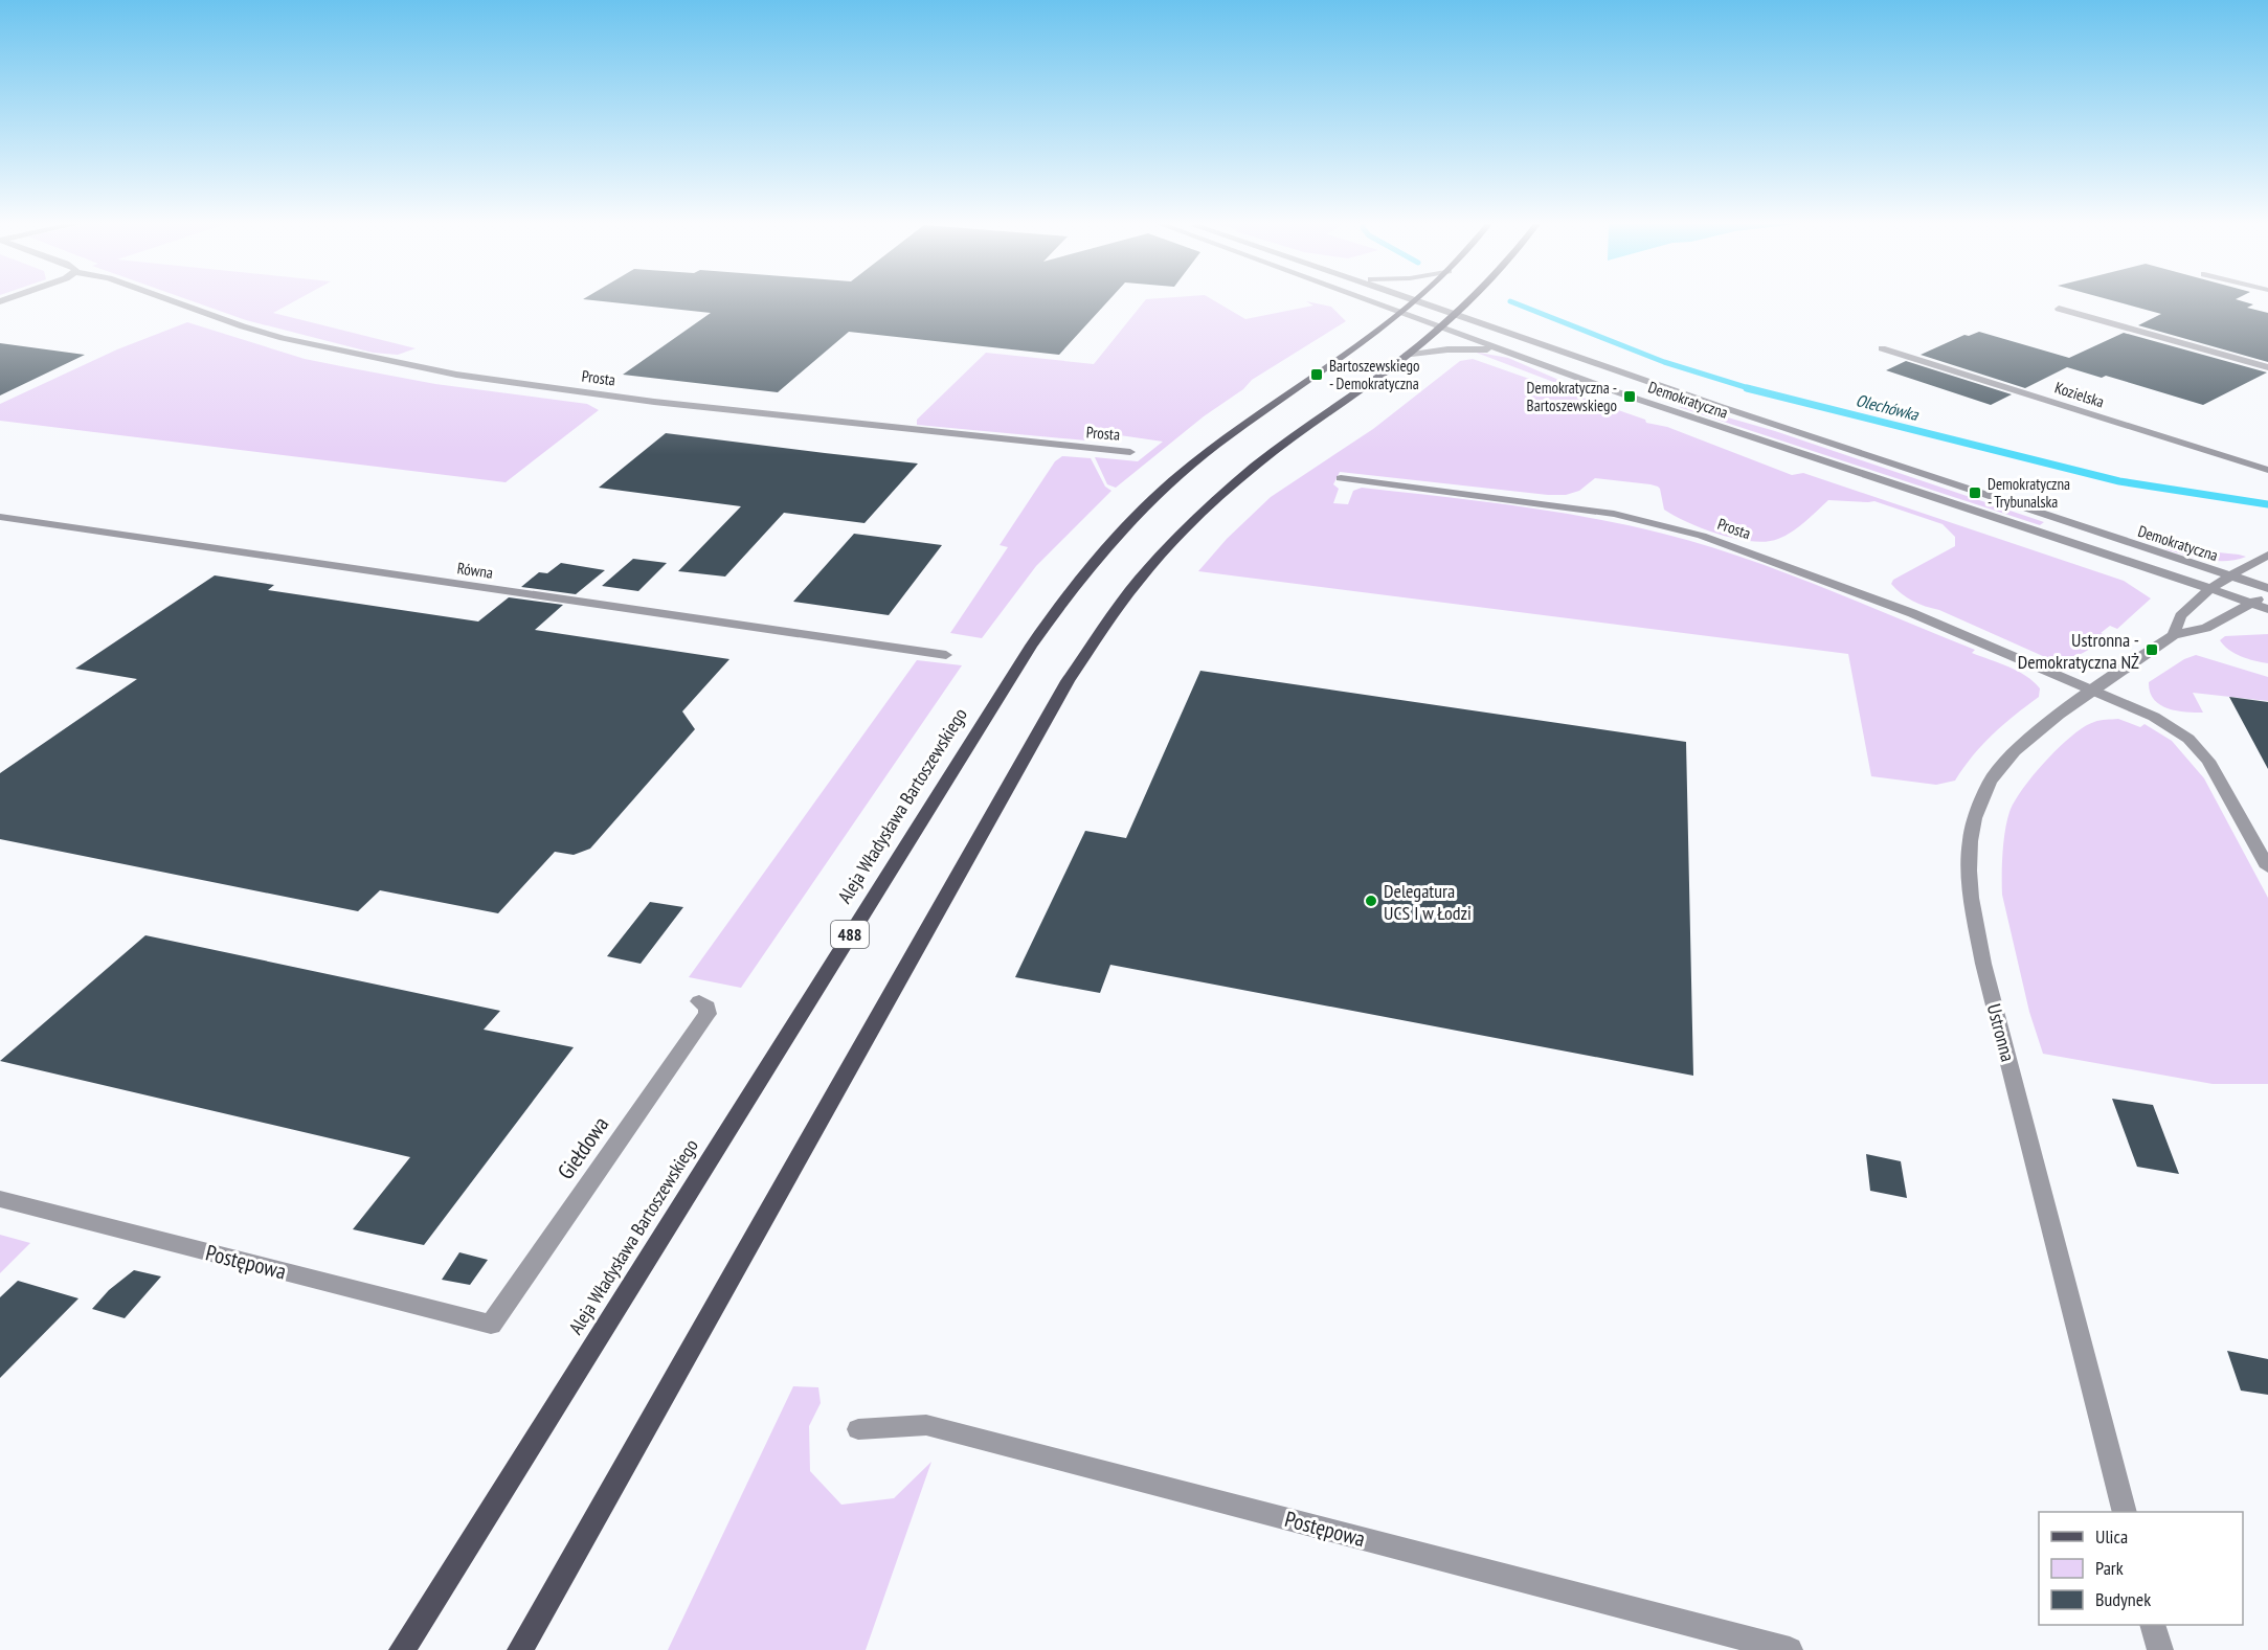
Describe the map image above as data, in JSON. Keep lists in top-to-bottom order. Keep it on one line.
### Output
{"streets":{"main road":["Aleja Władysława Bartoszewskiego","488"],"street":["Prosta","Kozielska","Demokratyczna","Równa","Ustronna","Giełdowa","Postępowa"]},"crossings":[["Prosta","Ustronna"],["Demokratyczna","Aleja Władysława Bartoszewskiego"],["Demokratyczna","Ustronna"],["Giełdowa","Postępowa"]],"water":["Olechówka"],"places":{"transit":["Bartoszewskiego - Demokratyczna","Demokratyczna - Bartoszewskiego","Demokratyczna - Trybunalska","Ustronna - Demokratyczna NŻ"],"other":["Delegatura UCS I w Łodzi"]},"legend":["Ulica","Park","Budynek"]}
